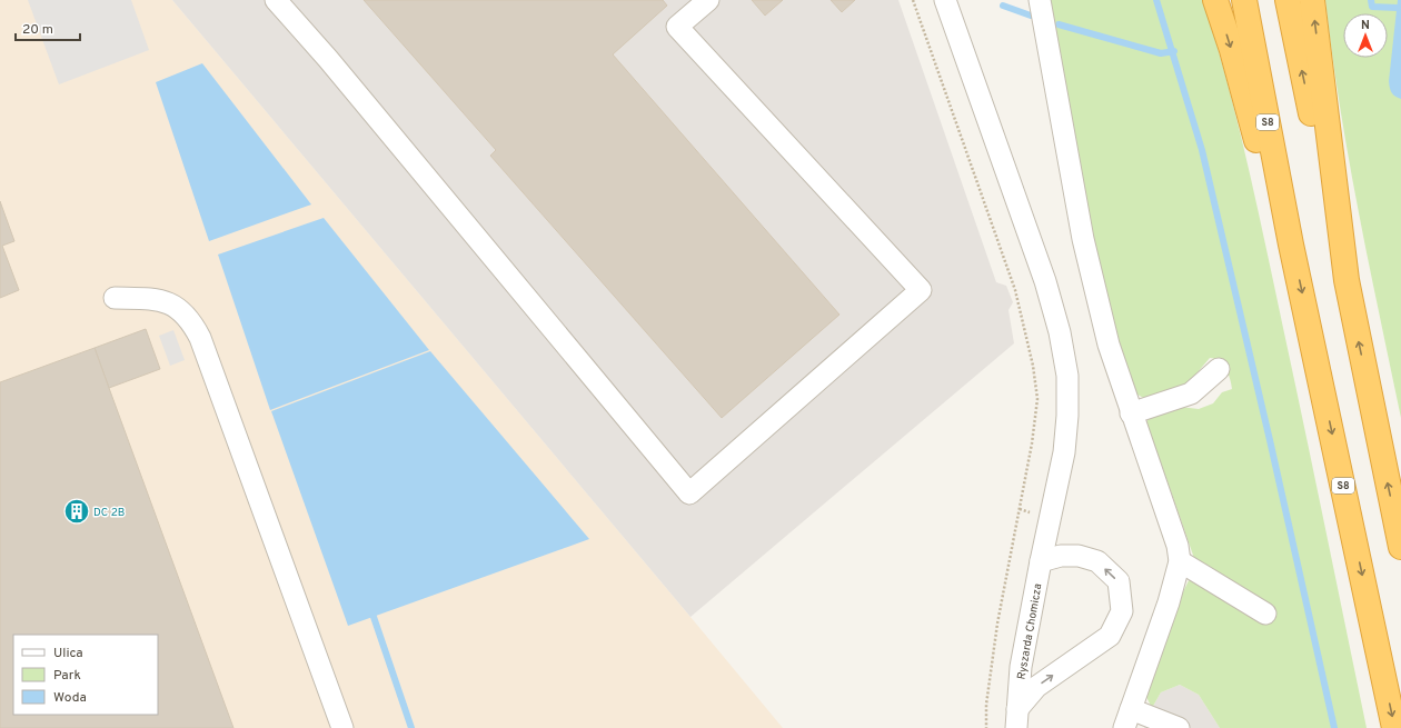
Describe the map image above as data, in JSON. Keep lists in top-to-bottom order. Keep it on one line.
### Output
{"streets":{"highway":["S8"],"street":["Ryszarda Chomicza"]},"places":{"building":["DC 2B"]},"legend":["Ulica","Park","Woda"],"scale_bar":"20 m","north":"top"}
